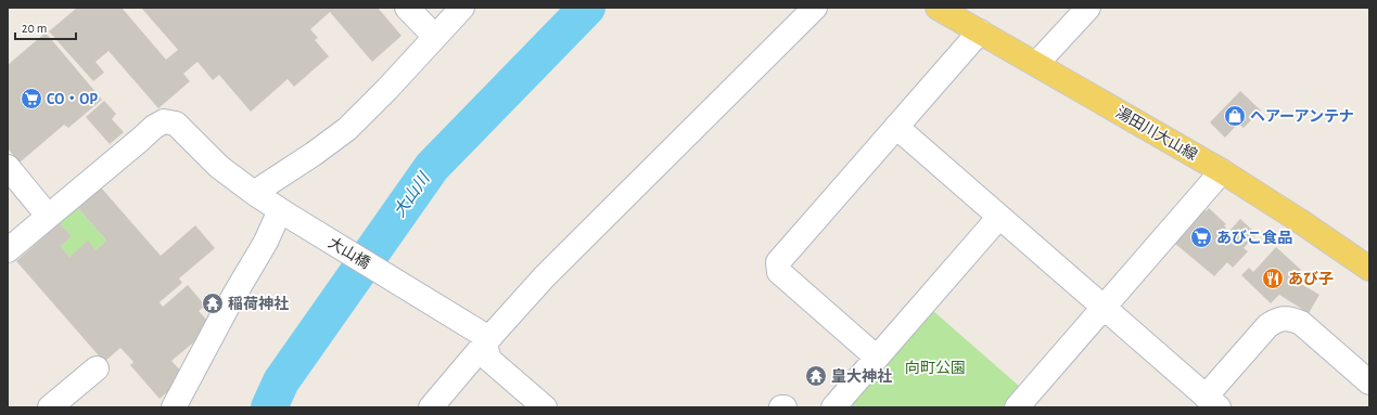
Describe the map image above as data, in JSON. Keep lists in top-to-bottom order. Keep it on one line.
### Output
{"streets":{"main road":["湯田川大山線"],"street":["大山橋"]},"water":["大山川"],"parks":["向町公園"],"places":{"supermarket":["CO・OP","あびこ食品"],"shop":["ヘアーアンテナ"],"restaurant":["あび子"],"temple":["稲荷神社","皇大神社"]},"scale_bar":"20 m"}
